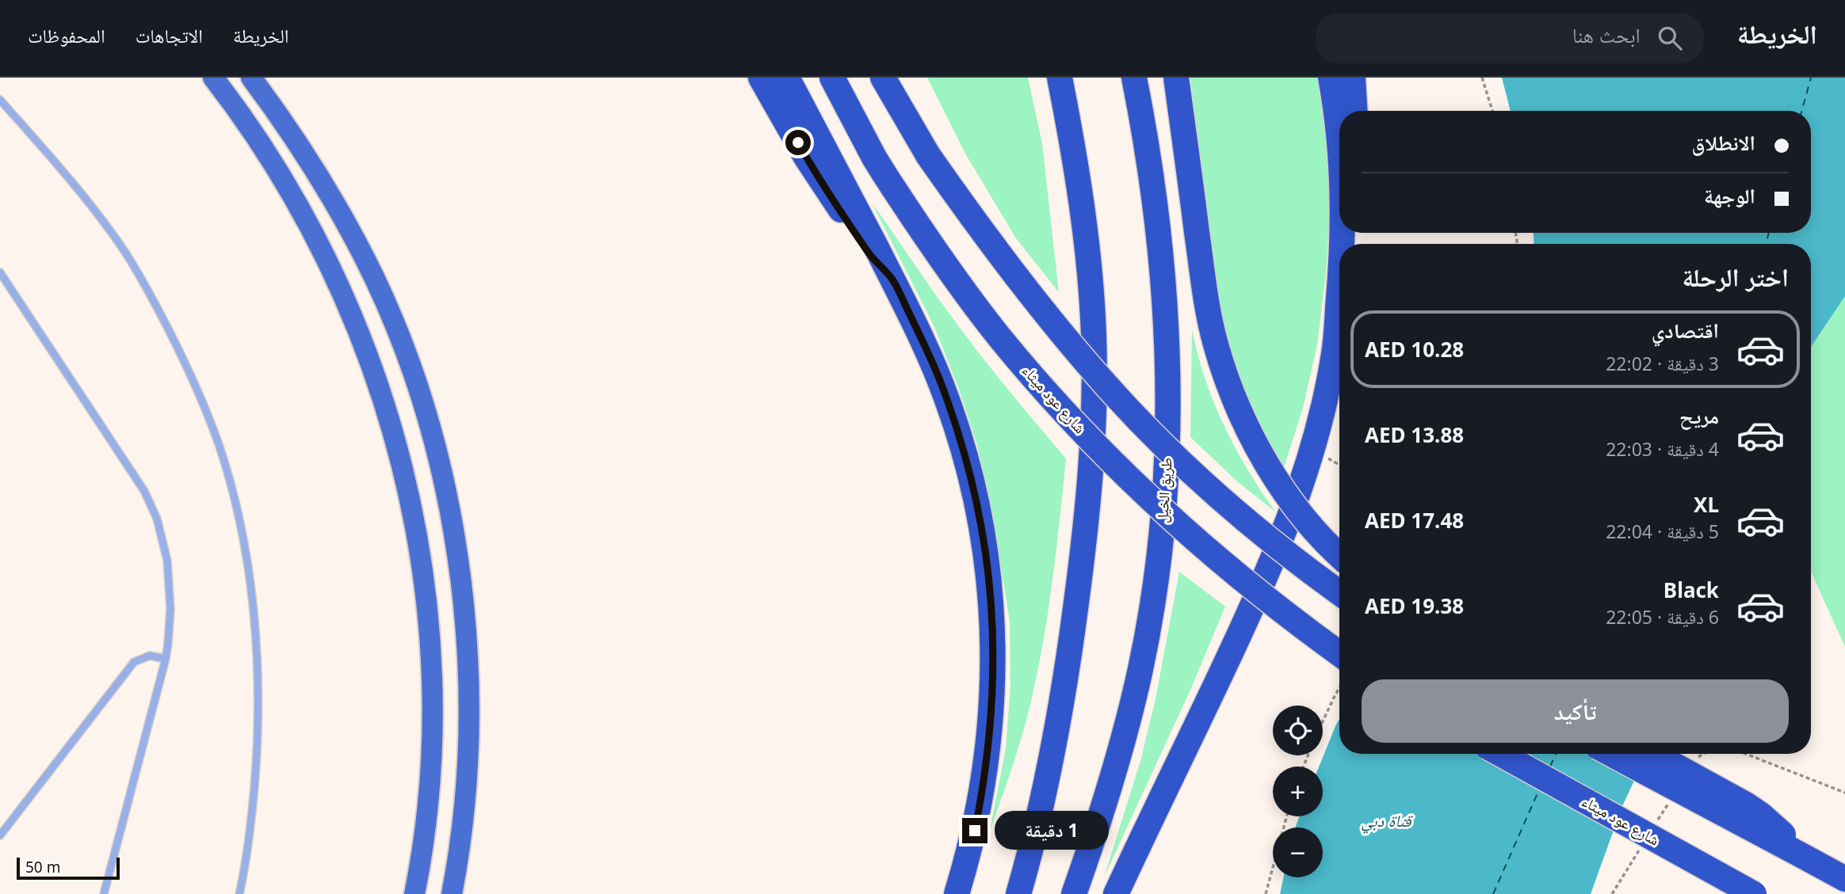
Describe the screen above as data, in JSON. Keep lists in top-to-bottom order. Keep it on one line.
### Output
{"streets":{"highway":["شارع عود ميثاء","طريق الخيل"]},"water":["قناة دبي"],"scale_bar":"50 m","page":{"header":"الخريطة","search":"ابحث هنا","nav":["الخريطة","الاتجاهات","المحفوظات"],"banner":["الانطلاق","الوجهة"],"heading":"اختر الرحلة","list":[{"name":"اقتصادي","note":"3 دقيقة · 22:02","value":"AED 10.28"},{"name":"مريح","note":"4 دقيقة · 22:03","value":"AED 13.88"},{"name":"XL","note":"5 دقيقة · 22:04","value":"AED 17.48"},{"name":"Black","note":"6 دقيقة · 22:05","value":"AED 19.38"}],"buttons":"تأكيد","map_buttons":["+","−"],"bubble":"1 دقيقة","scale":"50 m"}}
